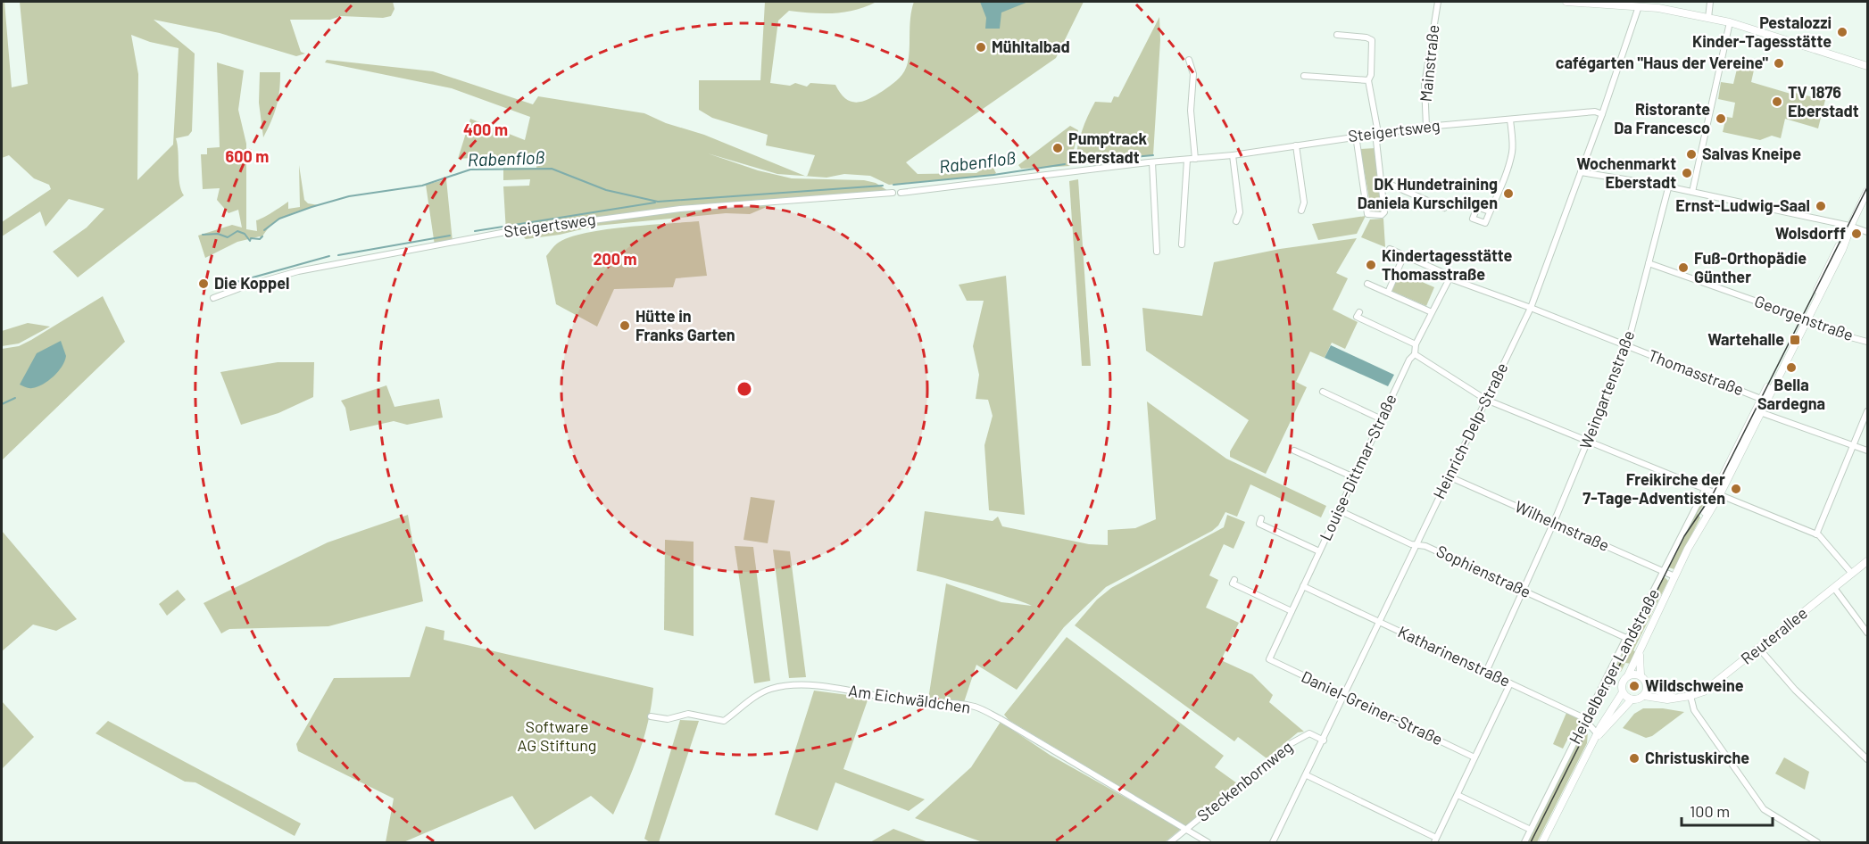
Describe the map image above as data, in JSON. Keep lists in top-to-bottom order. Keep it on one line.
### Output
{"streets":{"street":["Mainstraße","Steigertsweg","Georgenstraße","Thomasstraße","Weingartenstraße","Heinrich-Delp-Straße","Louise-Dittmar-Straße","Wilhelmstraße","Sophienstraße","Reuterallee","Katharinenstraße","Heidelberger Landstraße","Am Eichwäldchen","Daniel-Greiner-Straße","Steckenbornweg"]},"crossings":[["Mainstraße","Steigertsweg"],["Steigertsweg","Heinrich-Delp-Straße"],["Georgenstraße","Weingartenstraße"],["Georgenstraße","Heidelberger Landstraße"],["Thomasstraße","Weingartenstraße"],["Thomasstraße","Heinrich-Delp-Straße"],["Thomasstraße","Louise-Dittmar-Straße"],["Thomasstraße","Heidelberger Landstraße"],["Weingartenstraße","Wilhelmstraße"],["Weingartenstraße","Sophienstraße"],["Weingartenstraße","Katharinenstraße"],["Heinrich-Delp-Straße","Wilhelmstraße"],["Heinrich-Delp-Straße","Sophienstraße"],["Heinrich-Delp-Straße","Katharinenstraße"],["Heinrich-Delp-Straße","Daniel-Greiner-Straße"],["Heinrich-Delp-Straße","Steckenbornweg"],["Louise-Dittmar-Straße","Sophienstraße"],["Louise-Dittmar-Straße","Katharinenstraße"],["Louise-Dittmar-Straße","Daniel-Greiner-Straße"],["Wilhelmstraße","Heidelberger Landstraße"],["Sophienstraße","Heidelberger Landstraße"],["Reuterallee","Heidelberger Landstraße"],["Katharinenstraße","Heidelberger Landstraße"],["Am Eichwäldchen","Steckenbornweg"]],"water":["Rabenfloß"],"parks":["Software AG Stiftung"],"places":{"other":["Pestalozzi Kinder-Tagesstätte","Mühltalbad","cafégarten \"Haus der Vereine\"","TV 1876 Eberstadt","Ristorante Da Francesco","Pumptrack Eberstadt","Salvas Kneipe","Wochenmarkt Eberstadt","DK Hundetraining Daniela Kurschilgen","Ernst-Ludwig-Saal","Wolsdorff","Kindertagesstätte Thomasstraße","Fuß-Orthopädie Günther","Die Koppel","Hütte in Franks Garten","Bella Sardegna","Freikirche der 7-Tage-Adventisten","Wildschweine","Christuskirche"],"transit":["Wartehalle"]},"scale_bar":"100 m","rings":["400 m","600 m","200 m"]}
